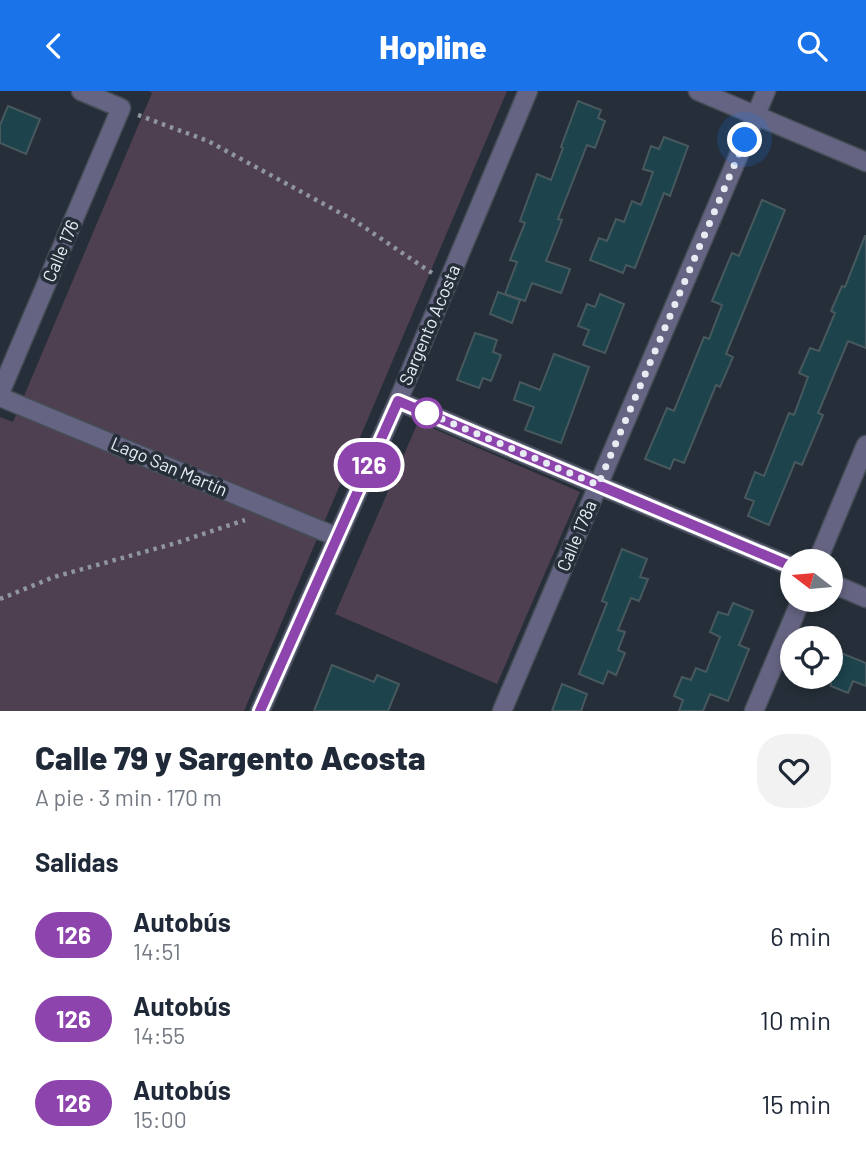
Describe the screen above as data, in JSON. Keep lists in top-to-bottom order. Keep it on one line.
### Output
{"streets":{"street":["Calle 176","Sargento Acosta","Lago San Martín","Calle 178a"]},"crossings":[["Calle 176","Lago San Martín"],["Sargento Acosta","Lago San Martín"]],"lines":["bus line 126"],"north":"left","page":{"header":"Hopline","on_map":"126","heading":[["Calle 79 y Sargento Acosta","A pie · 3 min · 170 m"],"Salidas"],"list":[{"mark":"126","name":"Autobús","note":"14:51","value":"6 min"},{"mark":"126","name":"Autobús","note":"14:55","value":"10 min"},{"mark":"126","name":"Autobús","note":"15:00","value":"15 min"}]}}
